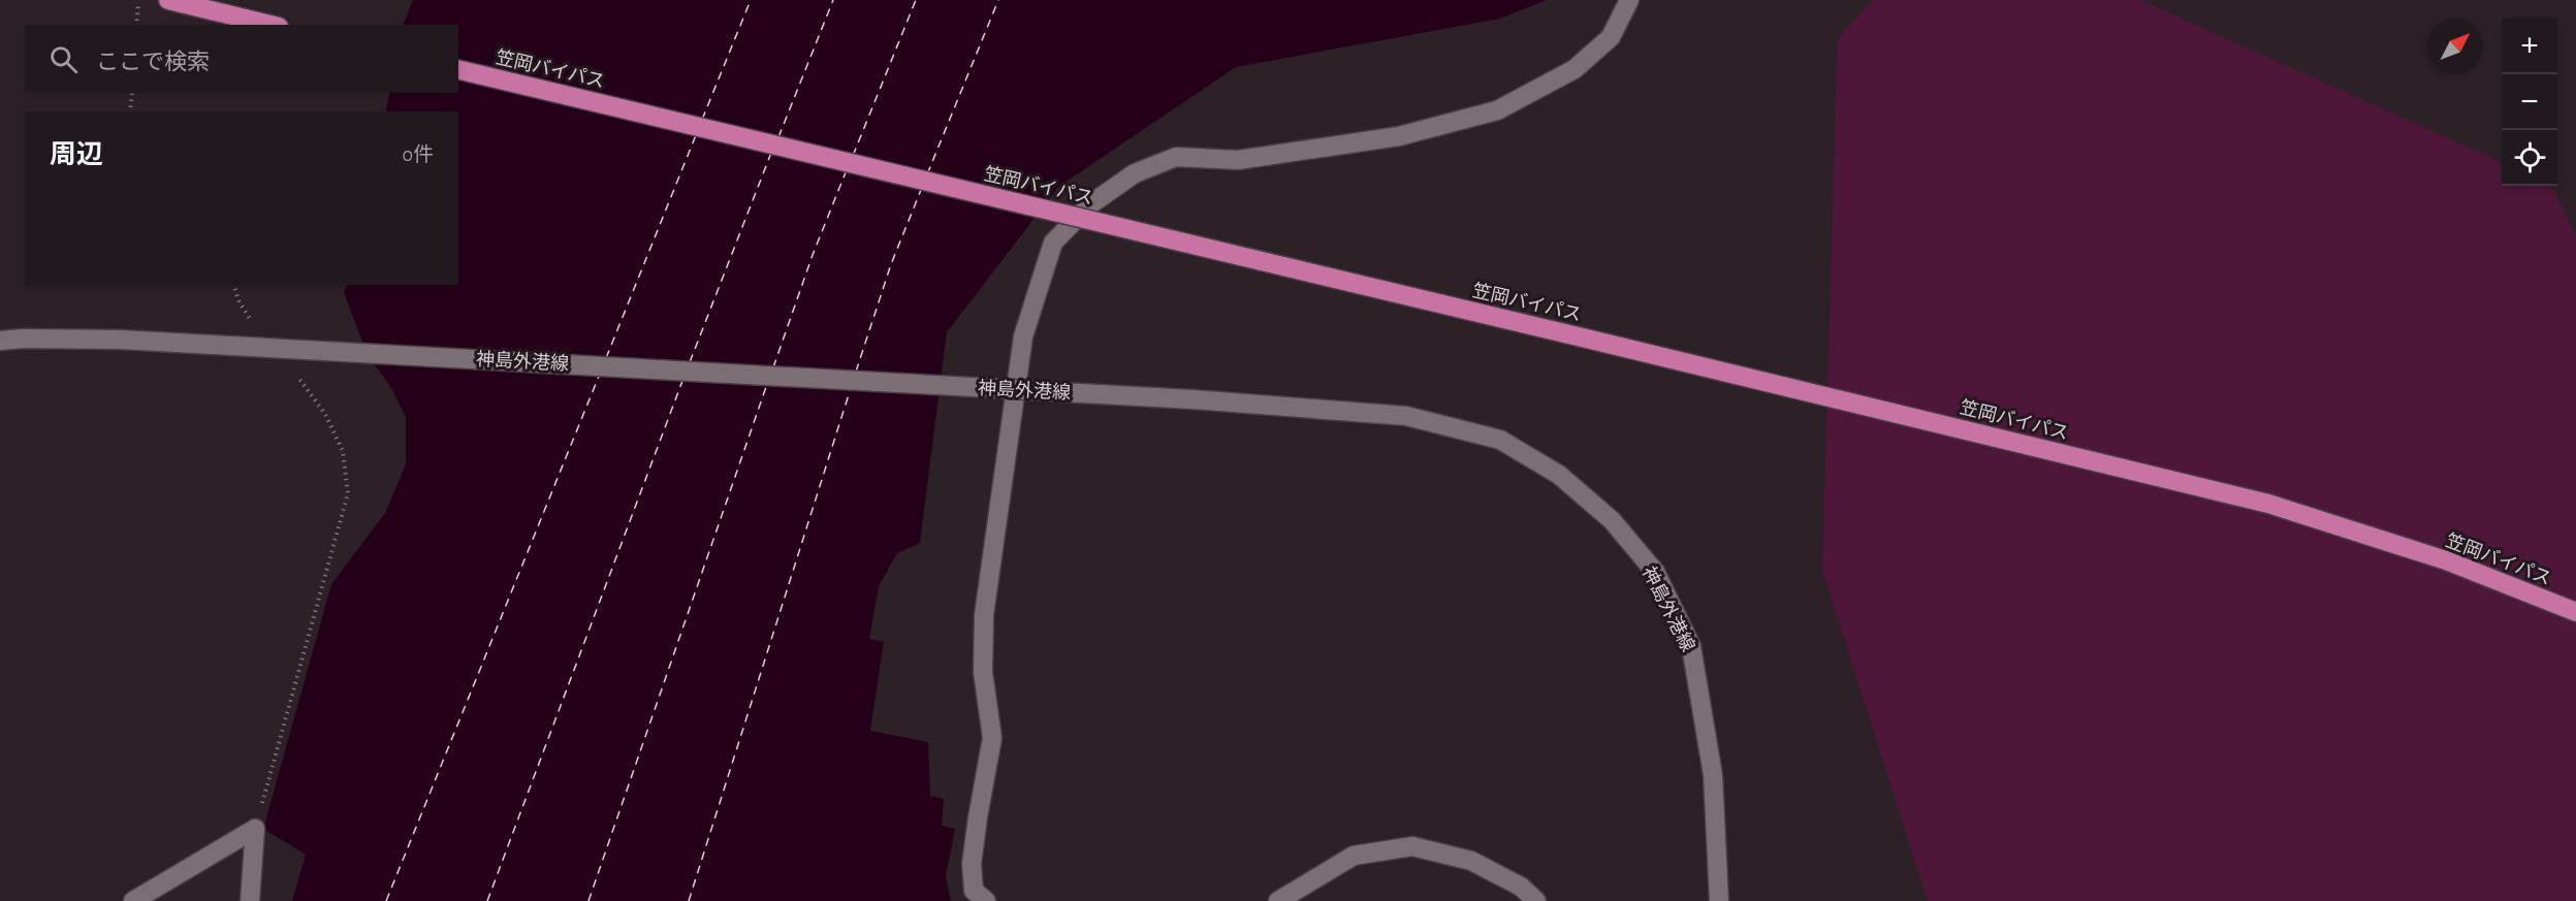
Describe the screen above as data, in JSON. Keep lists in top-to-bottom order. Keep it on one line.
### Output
{"streets":{"highway":["笠岡バイパス"],"main road":["神島外港線"]},"north":"top right","page":{"map_buttons":["+","−"],"search":"ここで検索","heading":["周辺","0件"]}}
